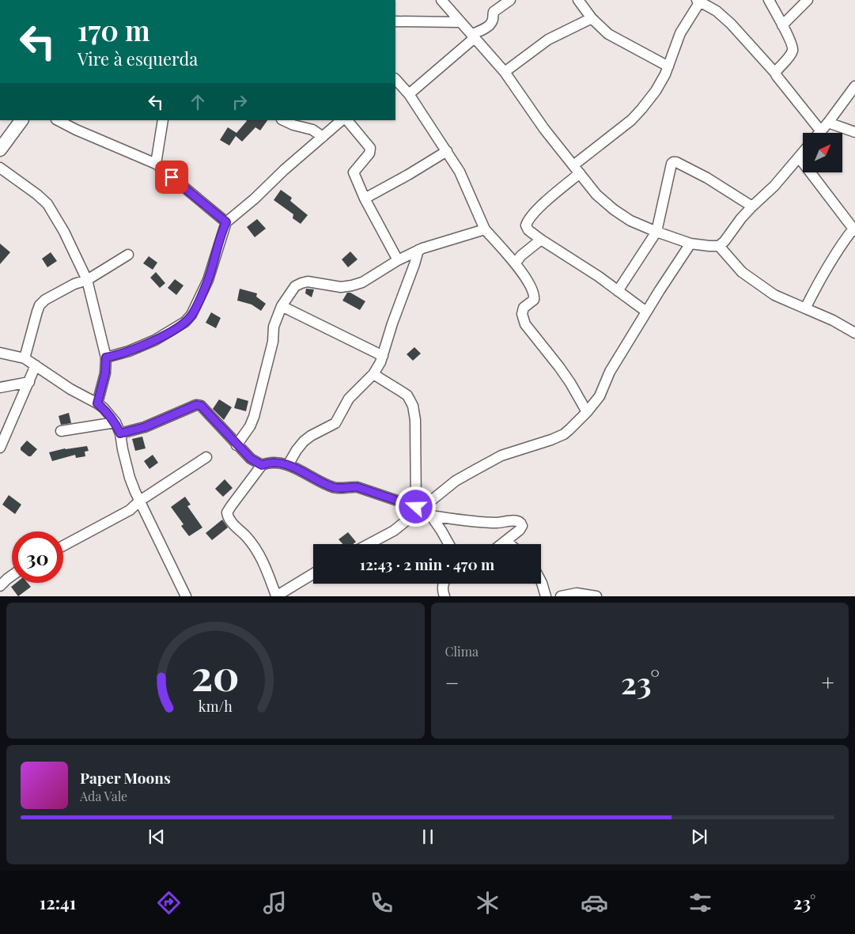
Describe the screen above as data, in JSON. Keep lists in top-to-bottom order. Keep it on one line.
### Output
{"north":"top right","page":{"turn":["170 m","Vire à esquerda"],"limit":"30","trip":"12:43 · 2 min · 470 m","tile":"Clima","heat":["−","23°","+"],"song":["Paper Moons","Ada Vale"],"tabs":["12:41","23°"],"gauge":["20","km/h"]}}
